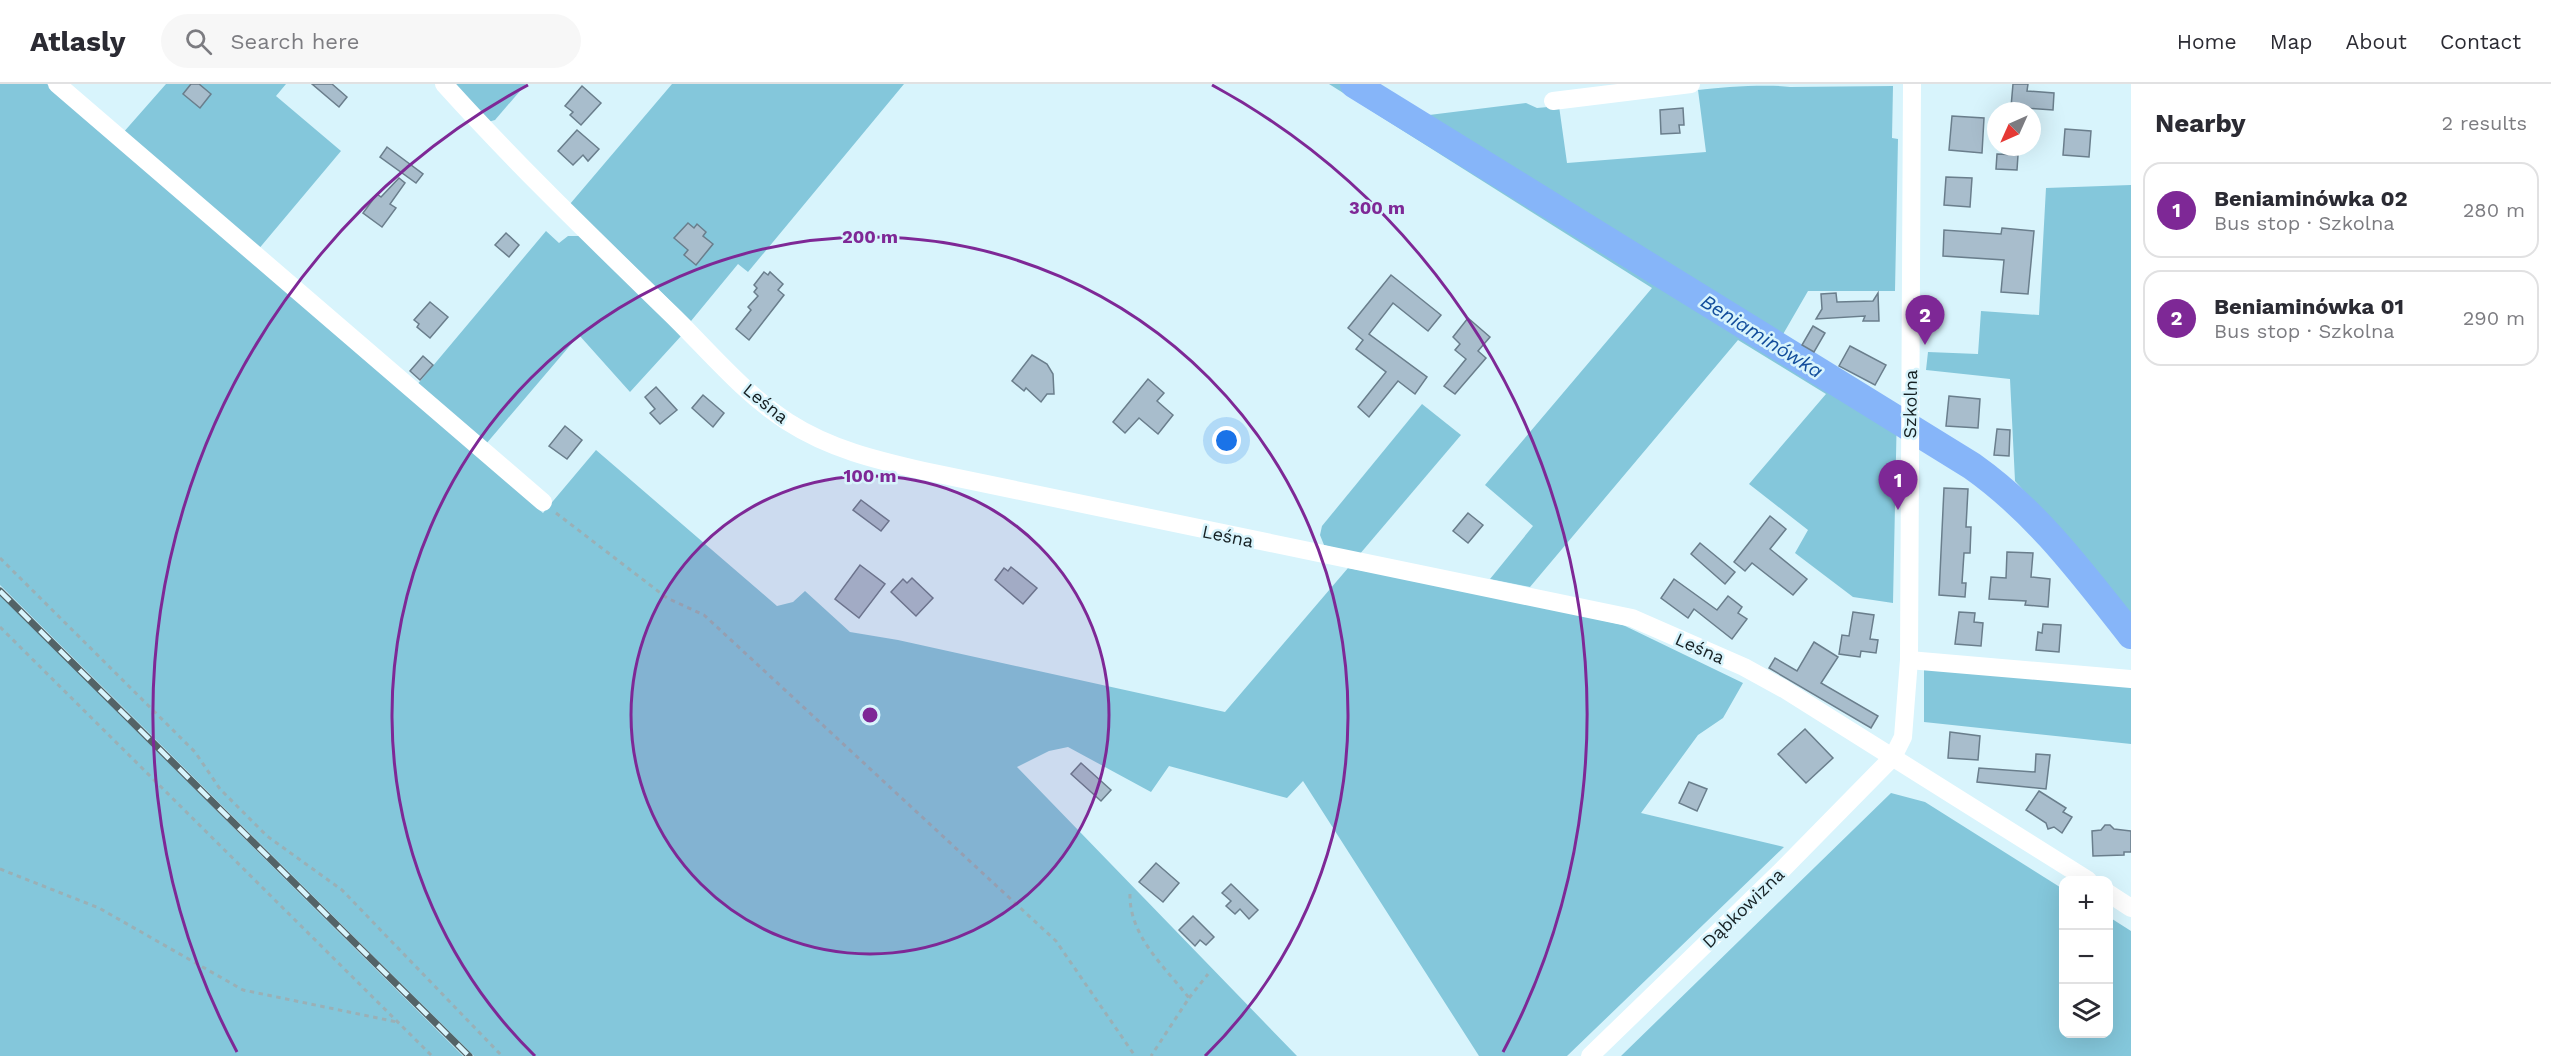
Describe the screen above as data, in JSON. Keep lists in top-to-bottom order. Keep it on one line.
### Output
{"streets":{"street":["Leśna","Szkolna","Dąbkowizna"]},"crossings":[["Leśna","Szkolna"],["Leśna","Dąbkowizna"],["Szkolna","Dąbkowizna"]],"water":["Beniaminówka"],"north":"bottom left","page":{"header":"Atlasly","search":"Search here","nav":["Home","Map","About","Contact"],"heading":["Nearby","2 results"],"list":[{"mark":"1","name":"Beniaminówka 02","note":"Bus stop · Szkolna","value":"280 m"},{"mark":"2","name":"Beniaminówka 01","note":"Bus stop · Szkolna","value":"290 m"}],"pins":["2","1"],"map_buttons":["+","−"]},"rings":["300 m","200 m","100 m"]}
